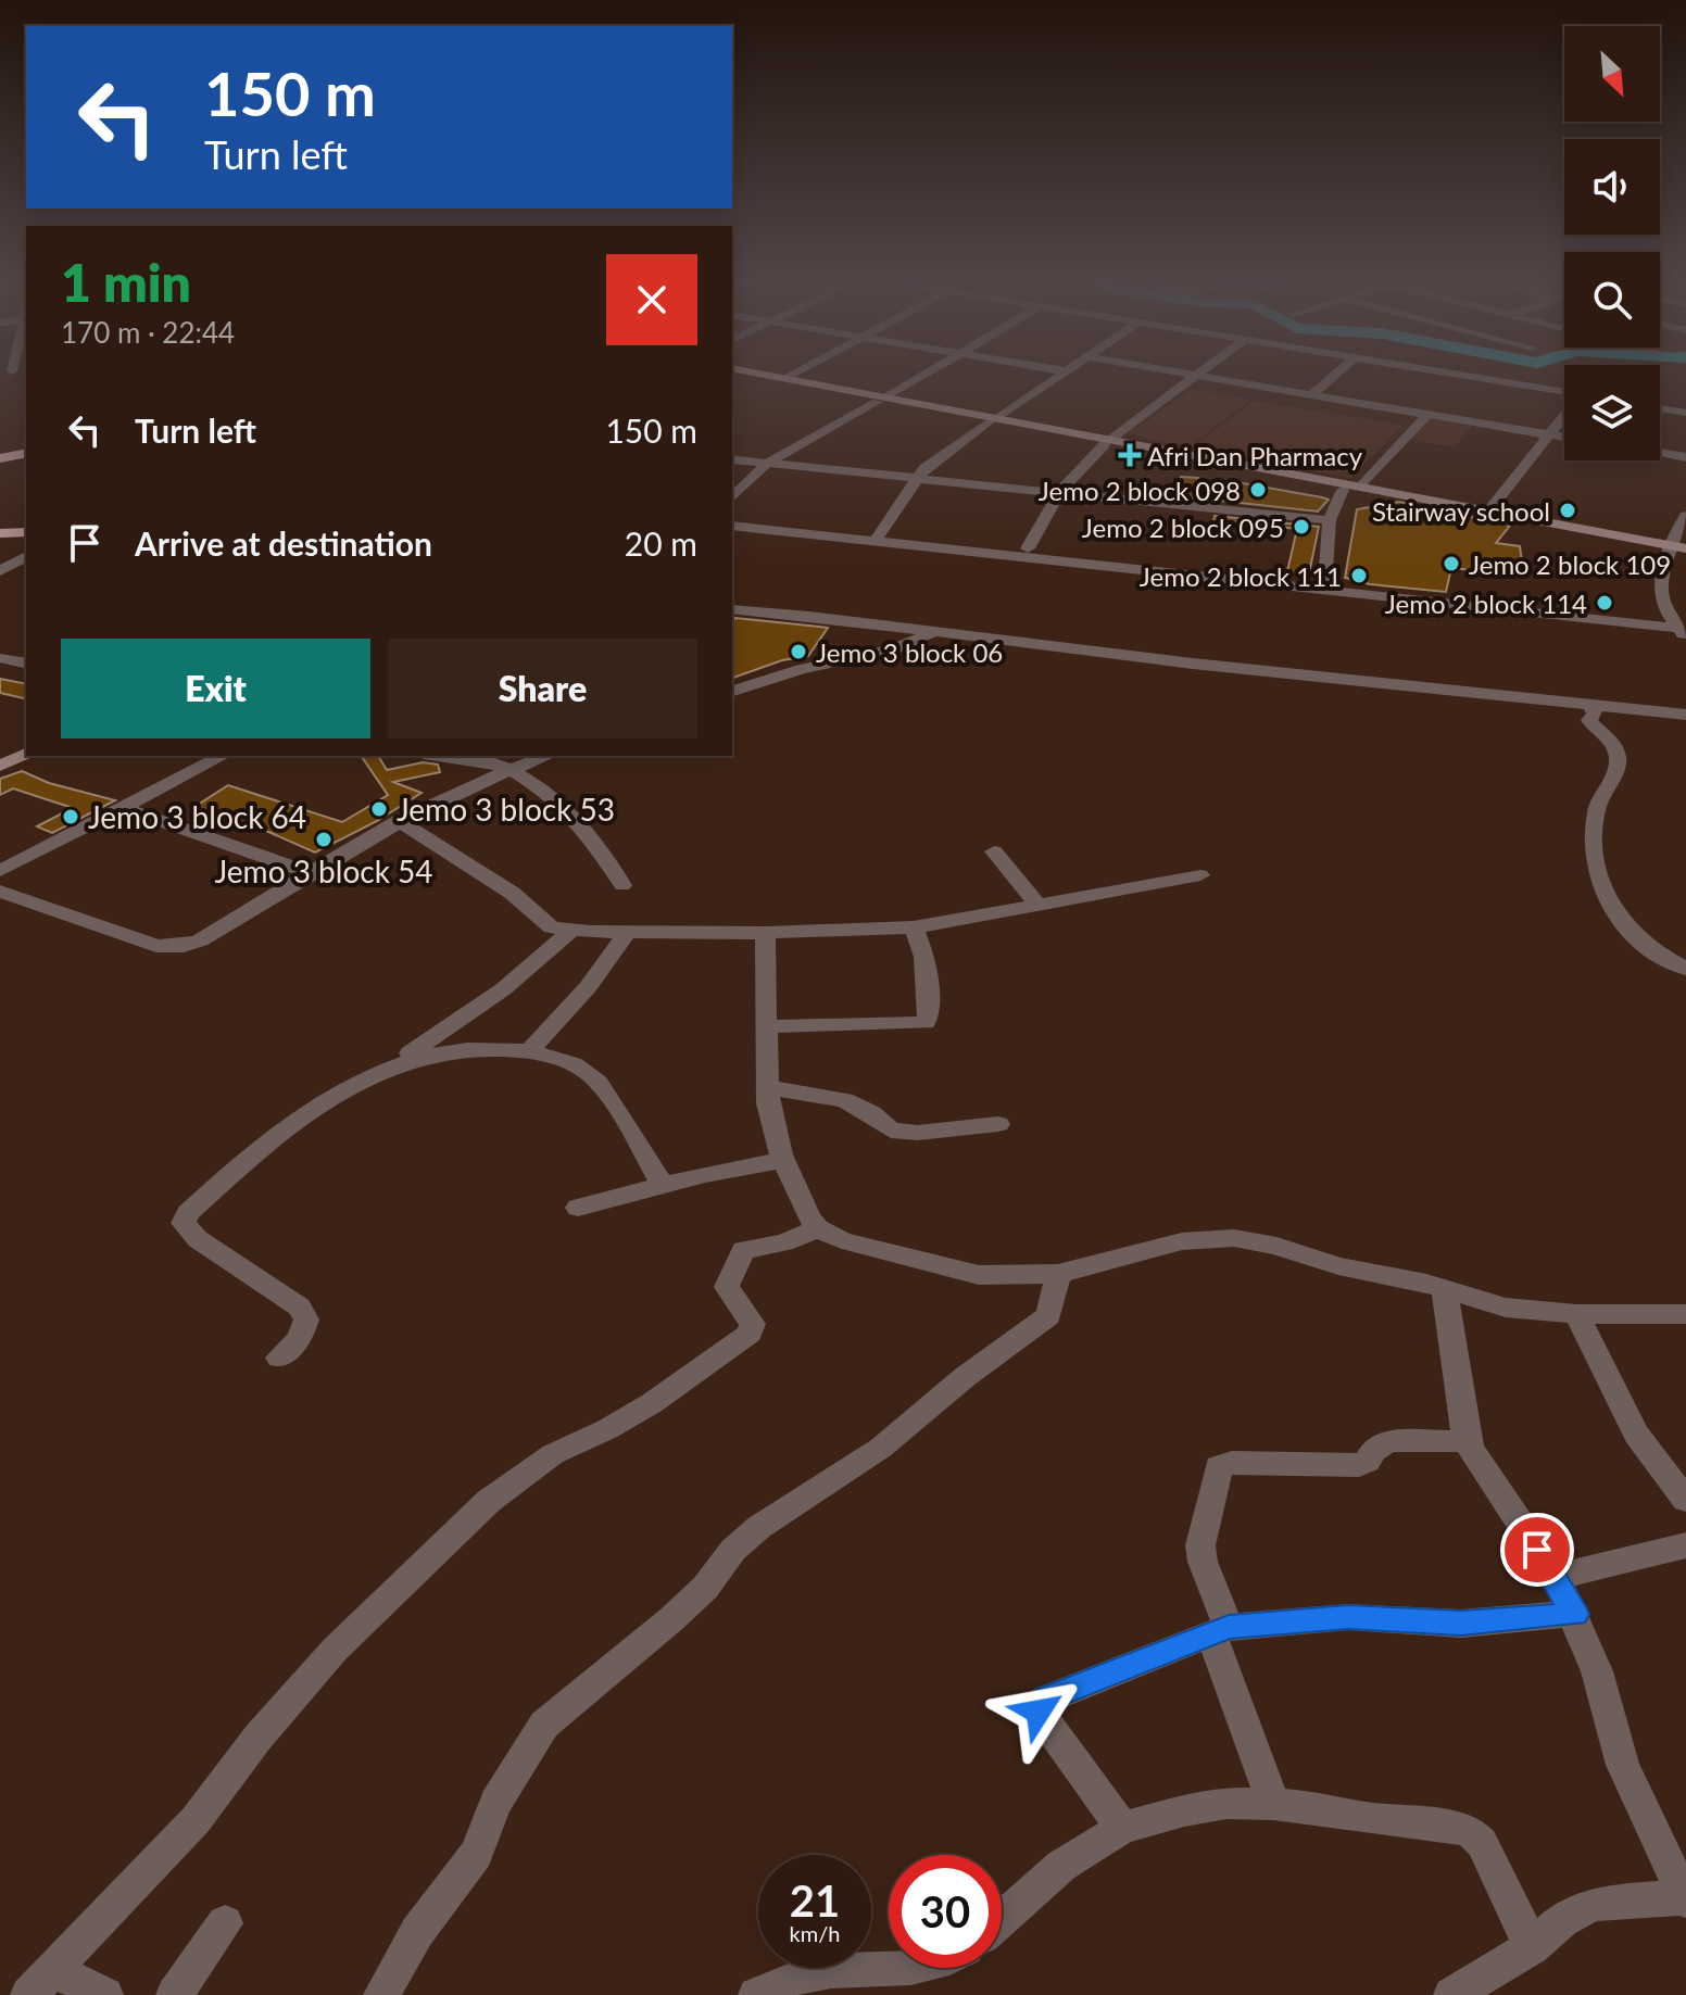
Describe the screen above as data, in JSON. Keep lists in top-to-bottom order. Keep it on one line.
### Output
{"places":{"health":["Afri Dan Pharmacy"],"other":["Jemo 2 block 098","Stairway school","Jemo 2 block 095","Jemo 2 block 109","Jemo 2 block 111","Jemo 2 block 114","Jemo 3 block 06","Jemo 3 block 53","Jemo 3 block 64","Jemo 3 block 54"]},"north":"bottom right","page":{"turn":["150 m","Turn left"],"heading":["1 min","170 m · 22:44"],"list":[{"name":"Turn left","value":"150 m"},{"name":"Arrive at destination","value":"20 m"}],"buttons":["Exit","Share"],"speed":"21 km/h","limit":"30"}}
